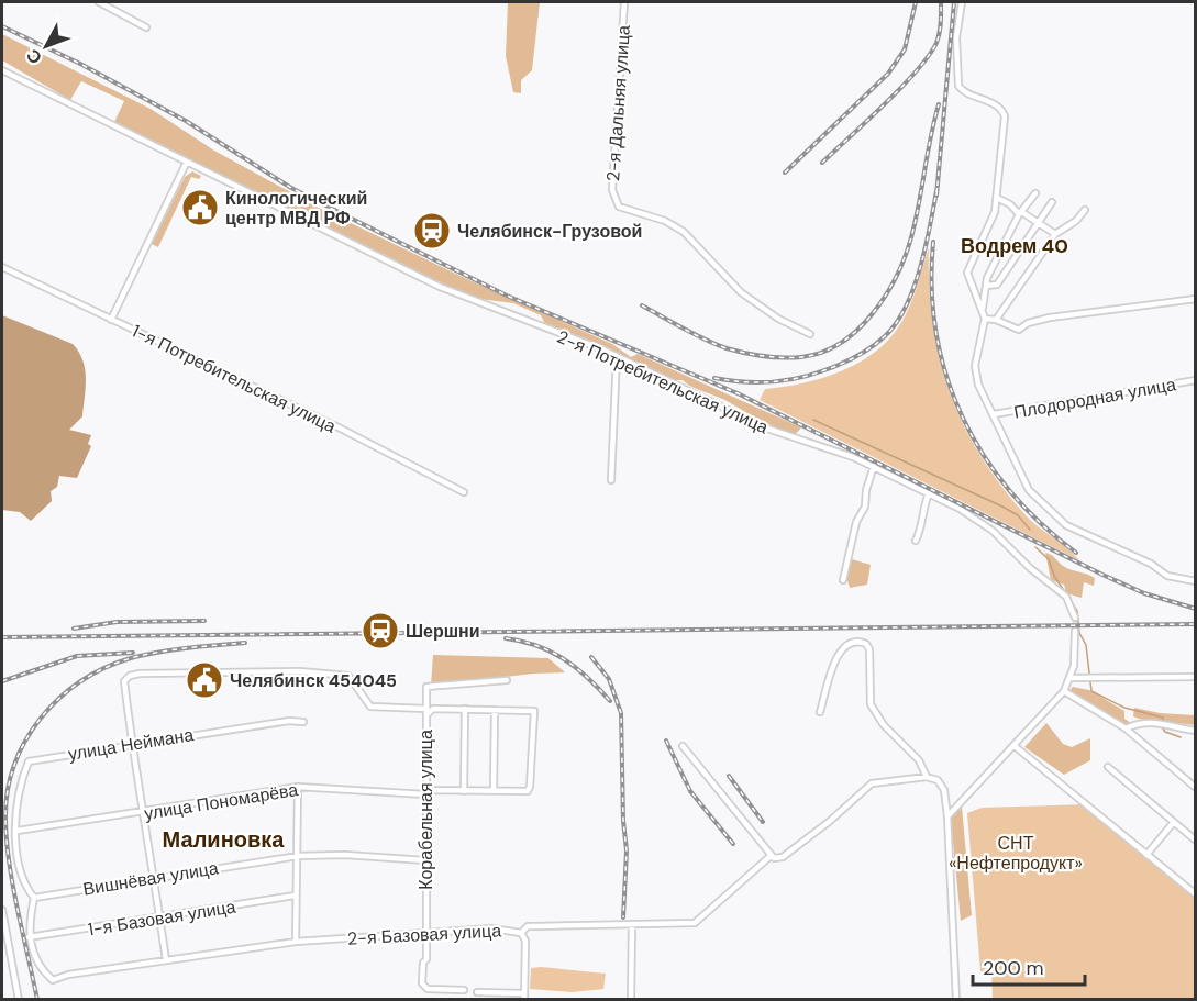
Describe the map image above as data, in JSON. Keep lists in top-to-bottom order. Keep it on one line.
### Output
{"streets":{"street":["2-я Дальняя улица","1-я Потребительская улица","2-я Потребительская улица","Плодородная улица","улица Неймана","улица Пономарёва","Корабельная улица","Вишнёвая улица","1-я Базовая улица","2-я Базовая улица"]},"crossings":[["улица Неймана","улица Пономарёва"],["улица Пономарёва","Корабельная улица"],["Корабельная улица","Вишнёвая улица"],["Корабельная улица","2-я Базовая улица"],["1-я Базовая улица","2-я Базовая улица"]],"districts":["Водрем 40","Малиновка"],"parks":["СНТ «Нефтепродукт»"],"places":{"public building":["Кинологический центр МВД РФ","Челябинск 454045"],"station":["Челябинск-Грузовой","Шершни"]},"scale_bar":"200 m","north":"bottom left"}
